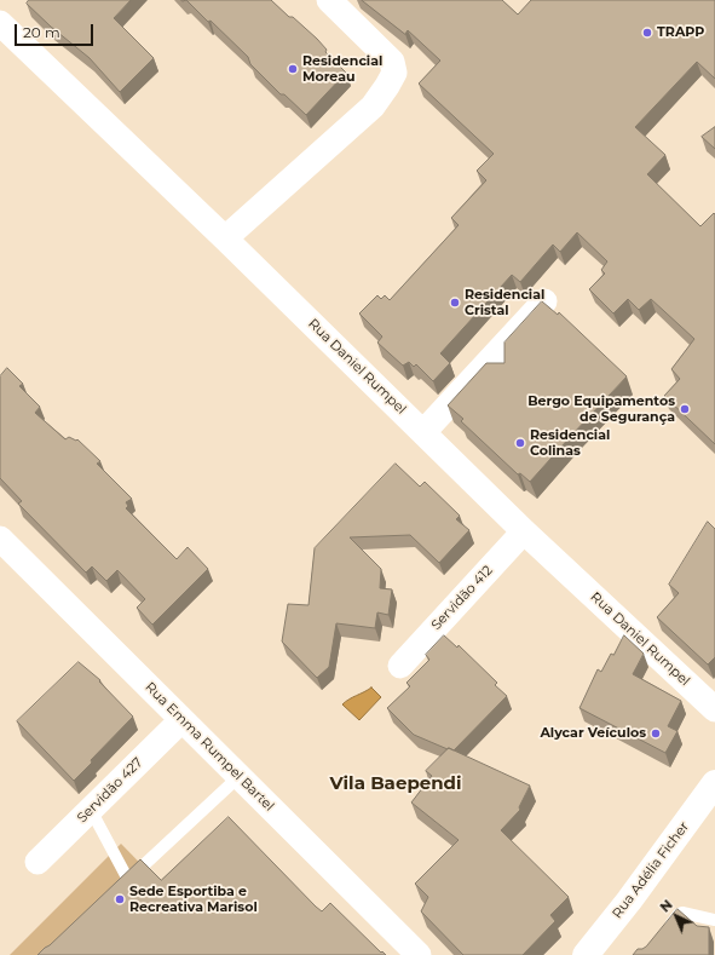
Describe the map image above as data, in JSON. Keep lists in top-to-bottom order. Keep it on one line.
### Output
{"streets":{"highway":["Rua Adélia Ficher"],"street":["Rua Daniel Rumpel","Servidão 412","Rua Emma Rumpel Bartel","Servidão 427"]},"crossings":[["Rua Daniel Rumpel","Servidão 412"],["Rua Emma Rumpel Bartel","Servidão 427"]],"districts":["Vila Baependi"],"places":["TRAPP","Residencial Moreau","Residencial Cristal","Bergo Equipamentos de Segurança","Residencial Colinas","Alycar Veículos","Sede Esportiba e Recreativa Marisol"],"scale_bar":"20 m","north":"top left"}
